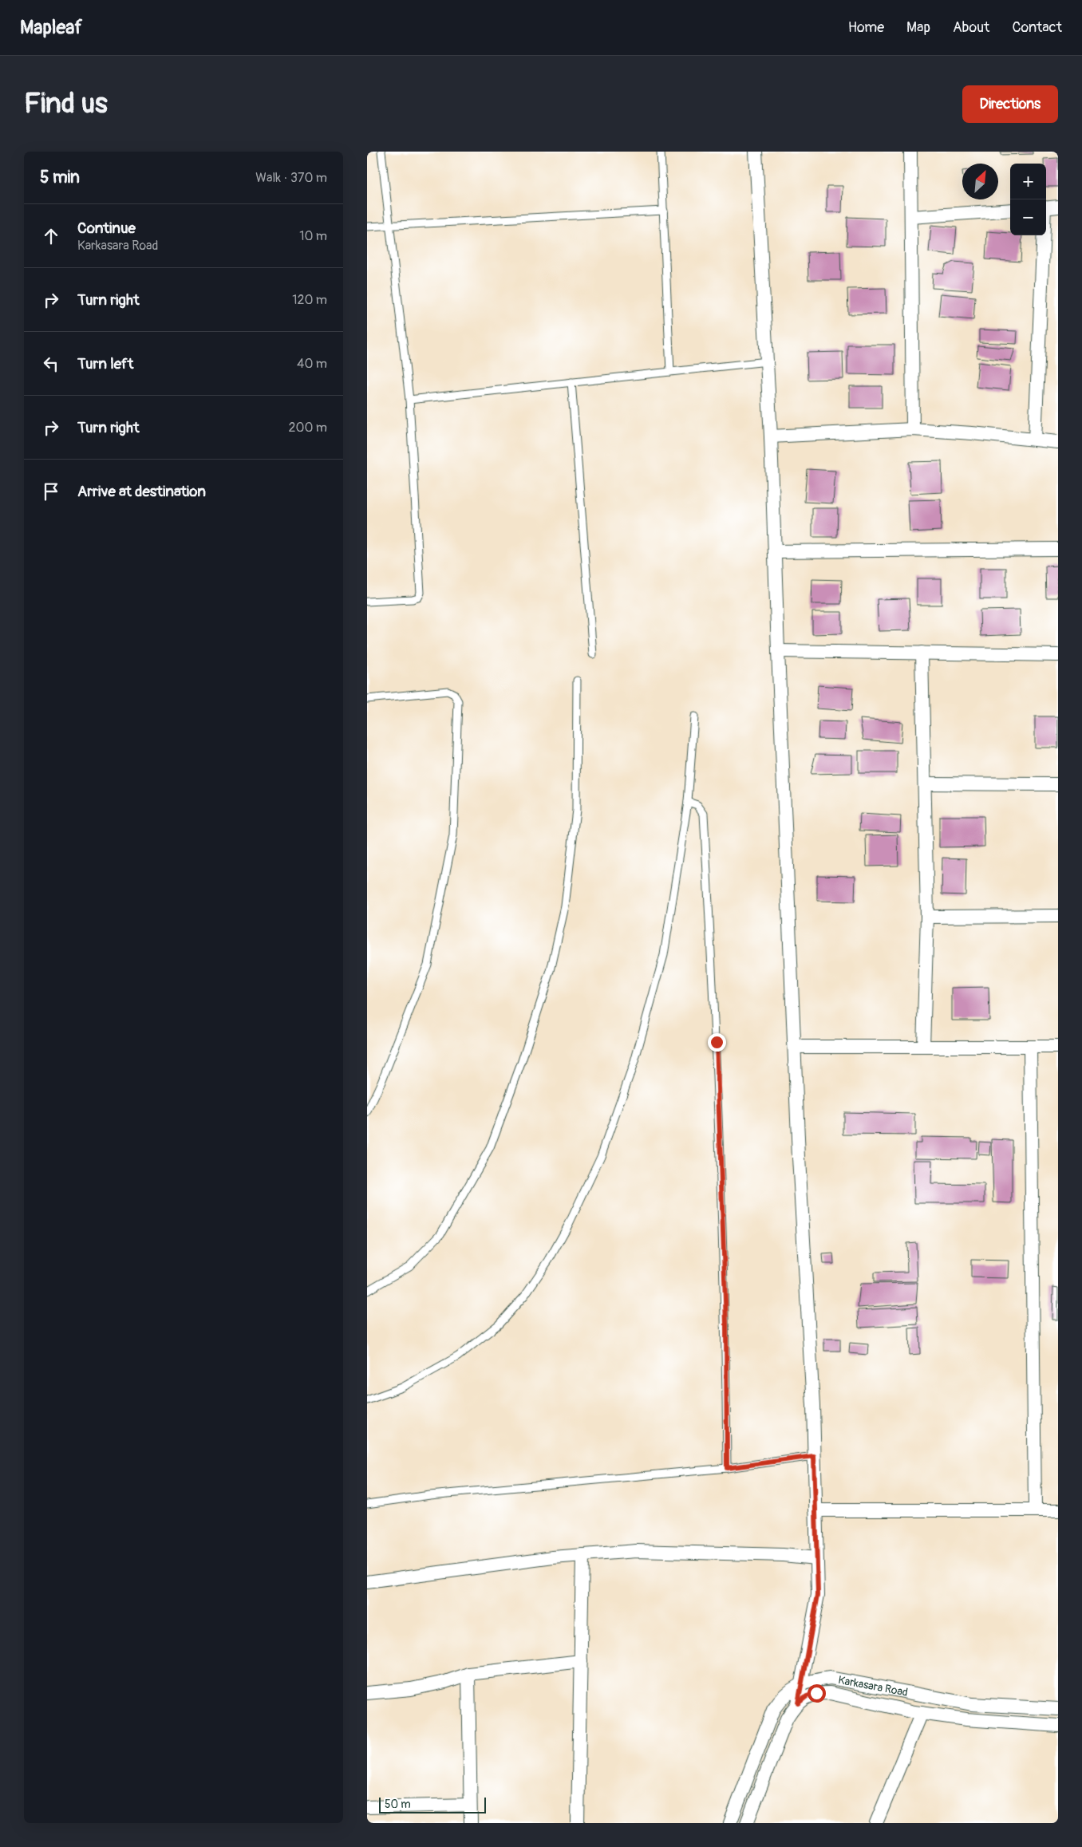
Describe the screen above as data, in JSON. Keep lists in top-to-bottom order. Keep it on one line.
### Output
{"streets":{"street":["Karkasara Road"]},"scale_bar":"50 m","north":"top right","page":{"header":"Mapleaf","nav":["Home","Map","About","Contact"],"buttons":"Directions","title":"Find us","heading":["5 min","Walk · 370 m"],"map_buttons":["+","−"],"list":[["Continue","Karkasara Road","10 m"],["Turn right","120 m"],["Turn left","40 m"],["Turn right","200 m"],"Arrive at destination"],"scale":"50 m"}}
